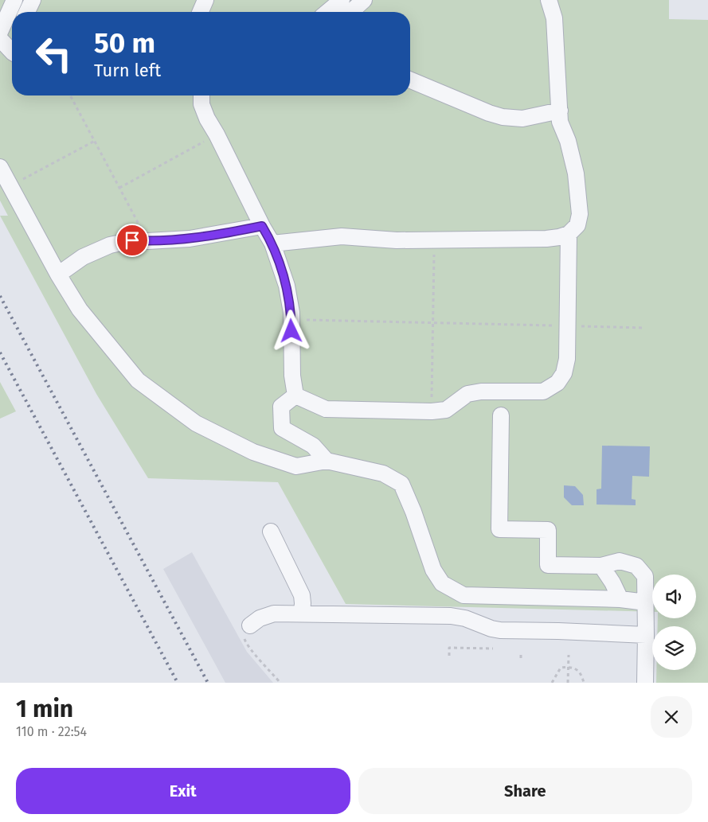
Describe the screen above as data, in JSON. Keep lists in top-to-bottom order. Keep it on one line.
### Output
{"page":{"turn":["50 m","Turn left"],"heading":["1 min","110 m · 22:54"],"buttons":["Exit","Share"]}}
